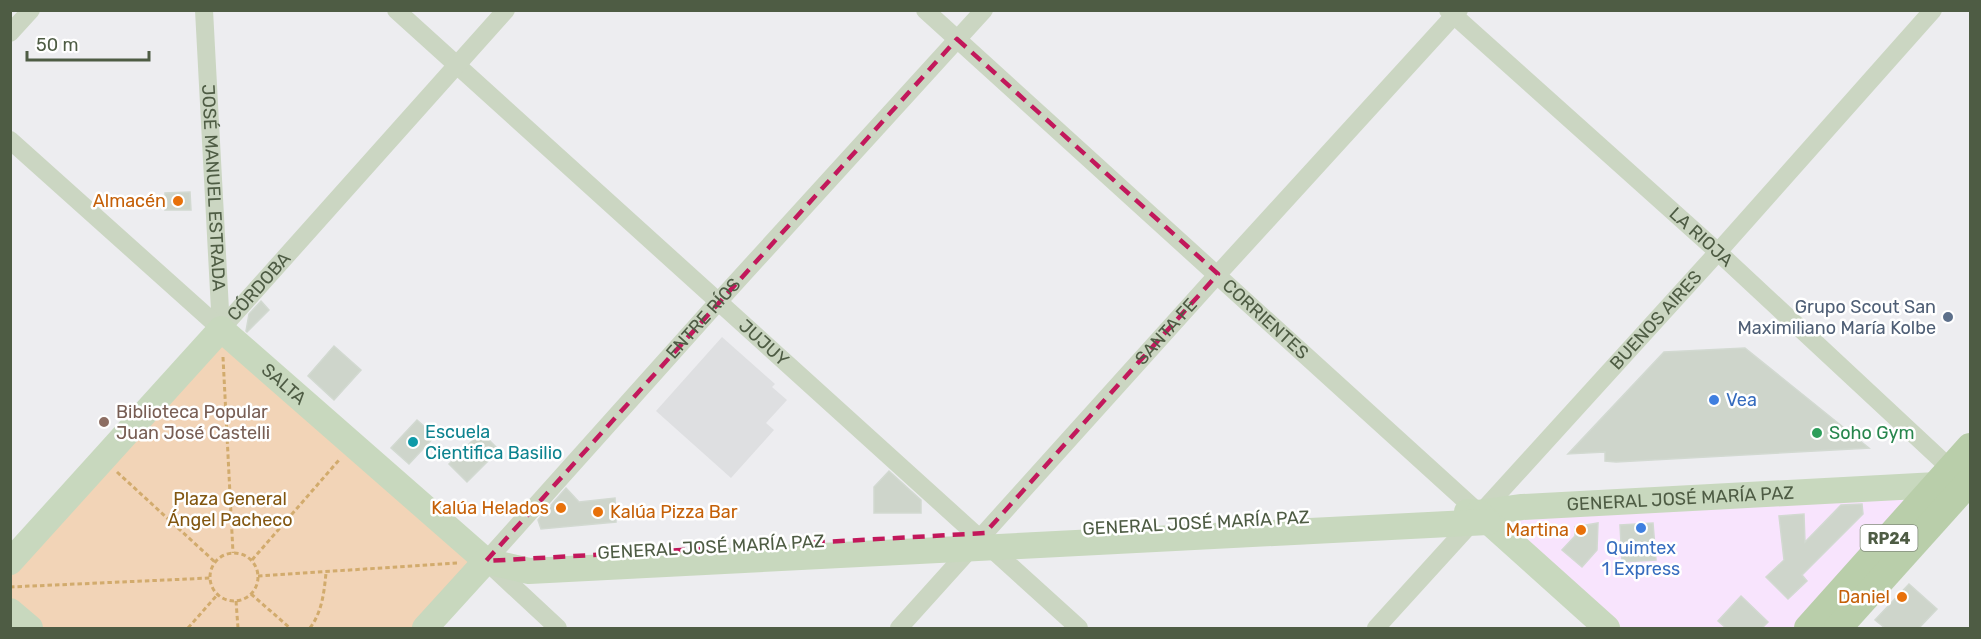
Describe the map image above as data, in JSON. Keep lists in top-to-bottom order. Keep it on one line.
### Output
{"streets":{"main road":["RP24"],"street":["JOSÉ MANUEL ESTRADA","LA RIOJA","CÓRDOBA","ENTRE RÍOS","CORRIENTES","BUENOS AIRES","SANTA FE","JUJUY","SALTA","GENERAL JOSÉ MARÍA PAZ"]},"crossings":[["JOSÉ MANUEL ESTRADA","CÓRDOBA"],["JOSÉ MANUEL ESTRADA","SALTA"],["LA RIOJA","BUENOS AIRES"],["LA RIOJA","SANTA FE"],["LA RIOJA","GENERAL JOSÉ MARÍA PAZ"],["LA RIOJA","RP24"],["CÓRDOBA","JUJUY"],["CÓRDOBA","SALTA"],["ENTRE RÍOS","CORRIENTES"],["ENTRE RÍOS","JUJUY"],["ENTRE RÍOS","SALTA"],["ENTRE RÍOS","GENERAL JOSÉ MARÍA PAZ"],["CORRIENTES","BUENOS AIRES"],["CORRIENTES","SANTA FE"],["CORRIENTES","GENERAL JOSÉ MARÍA PAZ"],["BUENOS AIRES","GENERAL JOSÉ MARÍA PAZ"],["SANTA FE","JUJUY"],["SANTA FE","GENERAL JOSÉ MARÍA PAZ"],["JUJUY","GENERAL JOSÉ MARÍA PAZ"],["SALTA","GENERAL JOSÉ MARÍA PAZ"],["GENERAL JOSÉ MARÍA PAZ","RP24"]],"parks":["Plaza General Ángel Pacheco"],"places":["Almacén","Grupo Scout San Maximiliano María Kolbe","Vea","Biblioteca Popular Juan José Castelli","Soho Gym","Escuela Cientifica Basilio","Kalúa Helados","Kalúa Pizza Bar","Quimtex 1 Express","Martina","Daniel"],"scale_bar":"50 m"}
